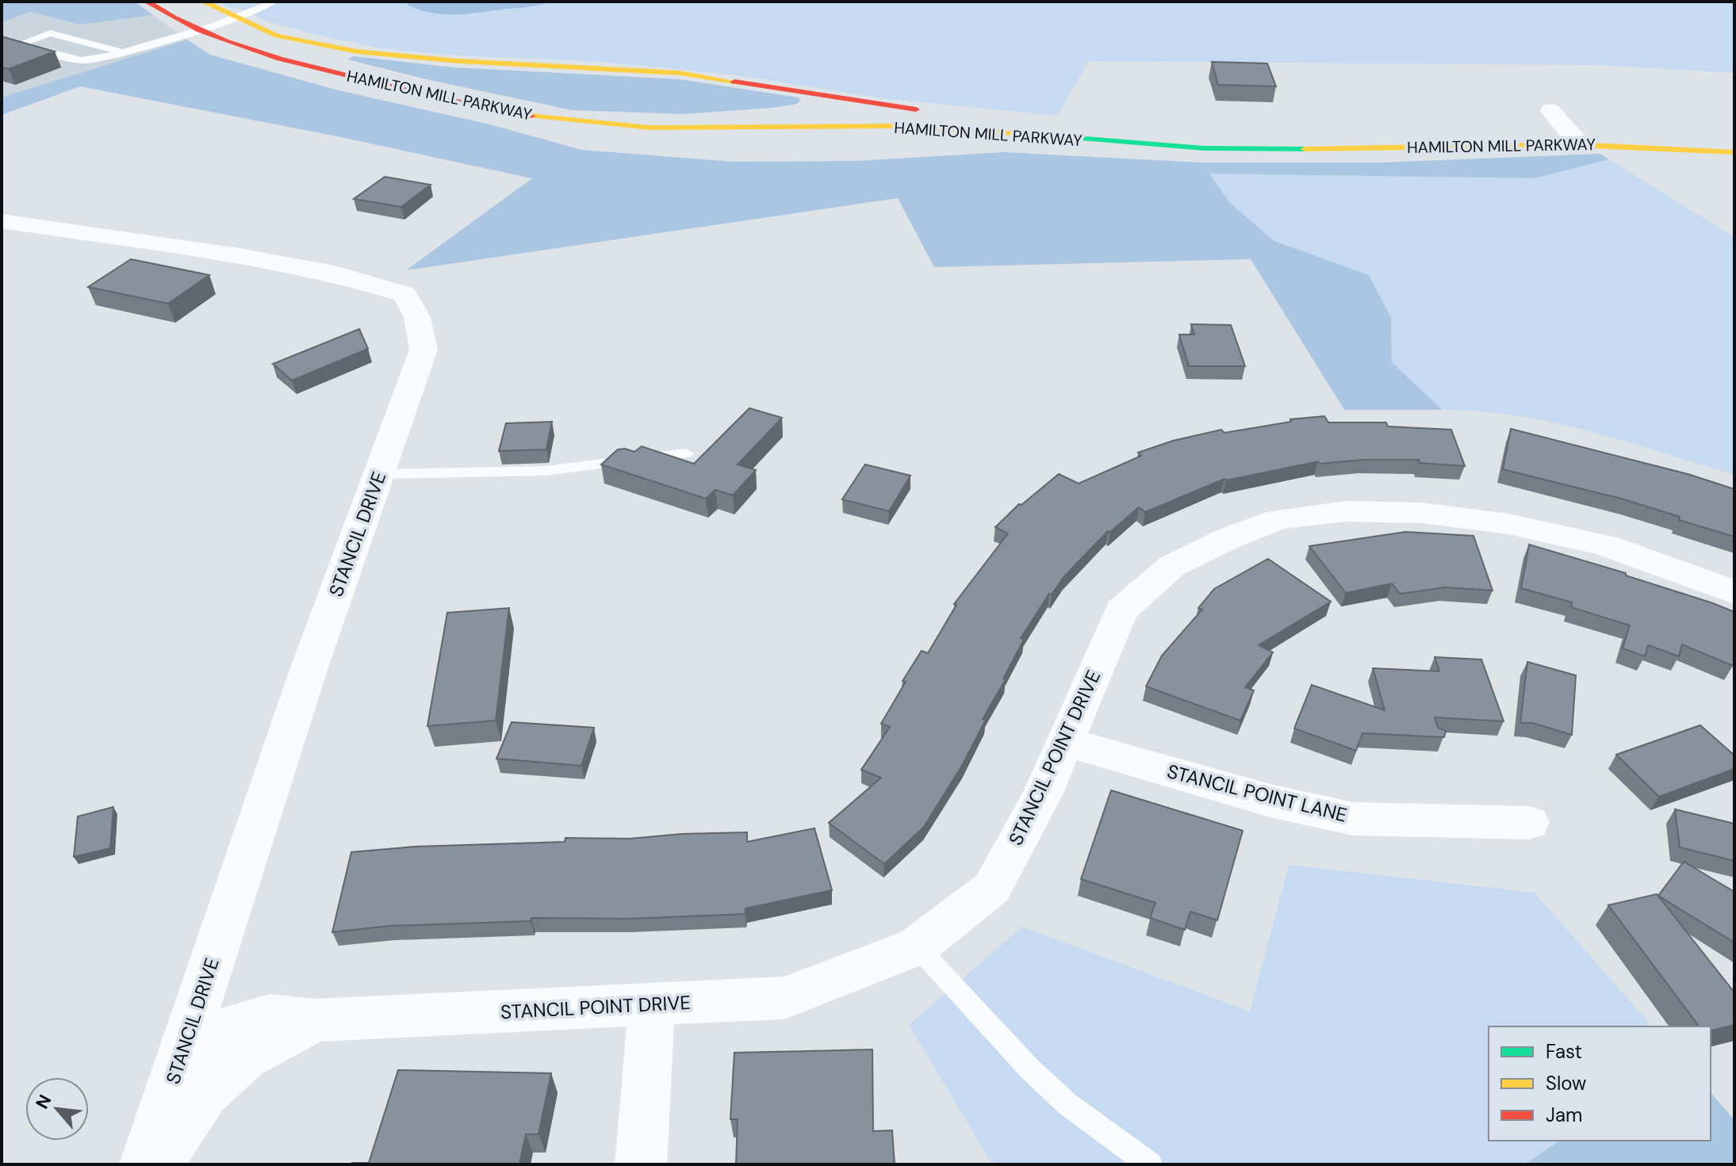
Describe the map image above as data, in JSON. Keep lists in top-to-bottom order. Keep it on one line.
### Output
{"streets":{"street":["HAMILTON MILL PARKWAY","STANCIL DRIVE","STANCIL POINT DRIVE","STANCIL POINT LANE"]},"crossings":[["STANCIL DRIVE","STANCIL POINT DRIVE"],["STANCIL POINT DRIVE","STANCIL POINT LANE"]],"legend":["Fast","Slow","Jam"],"north":"top left"}
